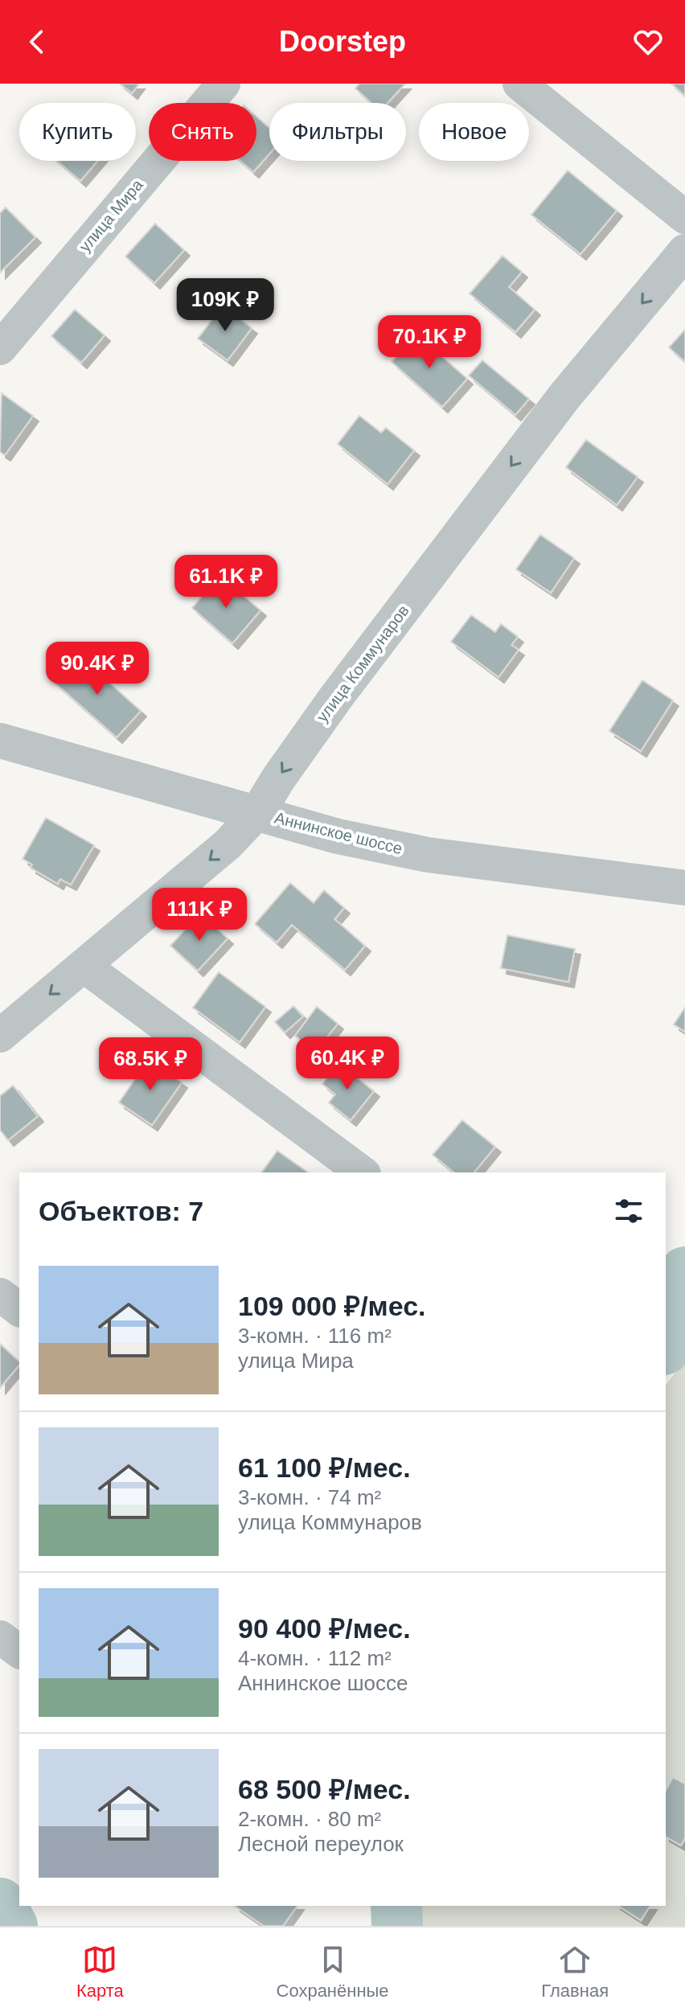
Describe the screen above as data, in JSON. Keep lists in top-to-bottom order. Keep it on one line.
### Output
{"streets":{"street":["улица Мира","улица Коммунаров","Аннинское шоссе"]},"crossings":[["улица Коммунаров","Аннинское шоссе"]],"one_way":["улица Коммунаров"],"page":{"header":"Doorstep","chip":["Купить","Снять","Фильтры","Новое"],"price":["109K ₽","70.1K ₽","61.1K ₽","90.4K ₽","111K ₽","60.4K ₽","68.5K ₽"],"heading":"Объектов: 7","list":[{"name":"109 000 ₽/мес.","note":"3-комн. · 116 m² · улица Мира"},{"name":"61 100 ₽/мес.","note":"3-комн. · 74 m² · улица Коммунаров"},{"name":"90 400 ₽/мес.","note":"4-комн. · 112 m² · Аннинское шоссе"},{"name":"68 500 ₽/мес.","note":"2-комн. · 80 m² · Лесной переулок"}],"tabs":["Карта","Сохранённые","Главная"]}}
